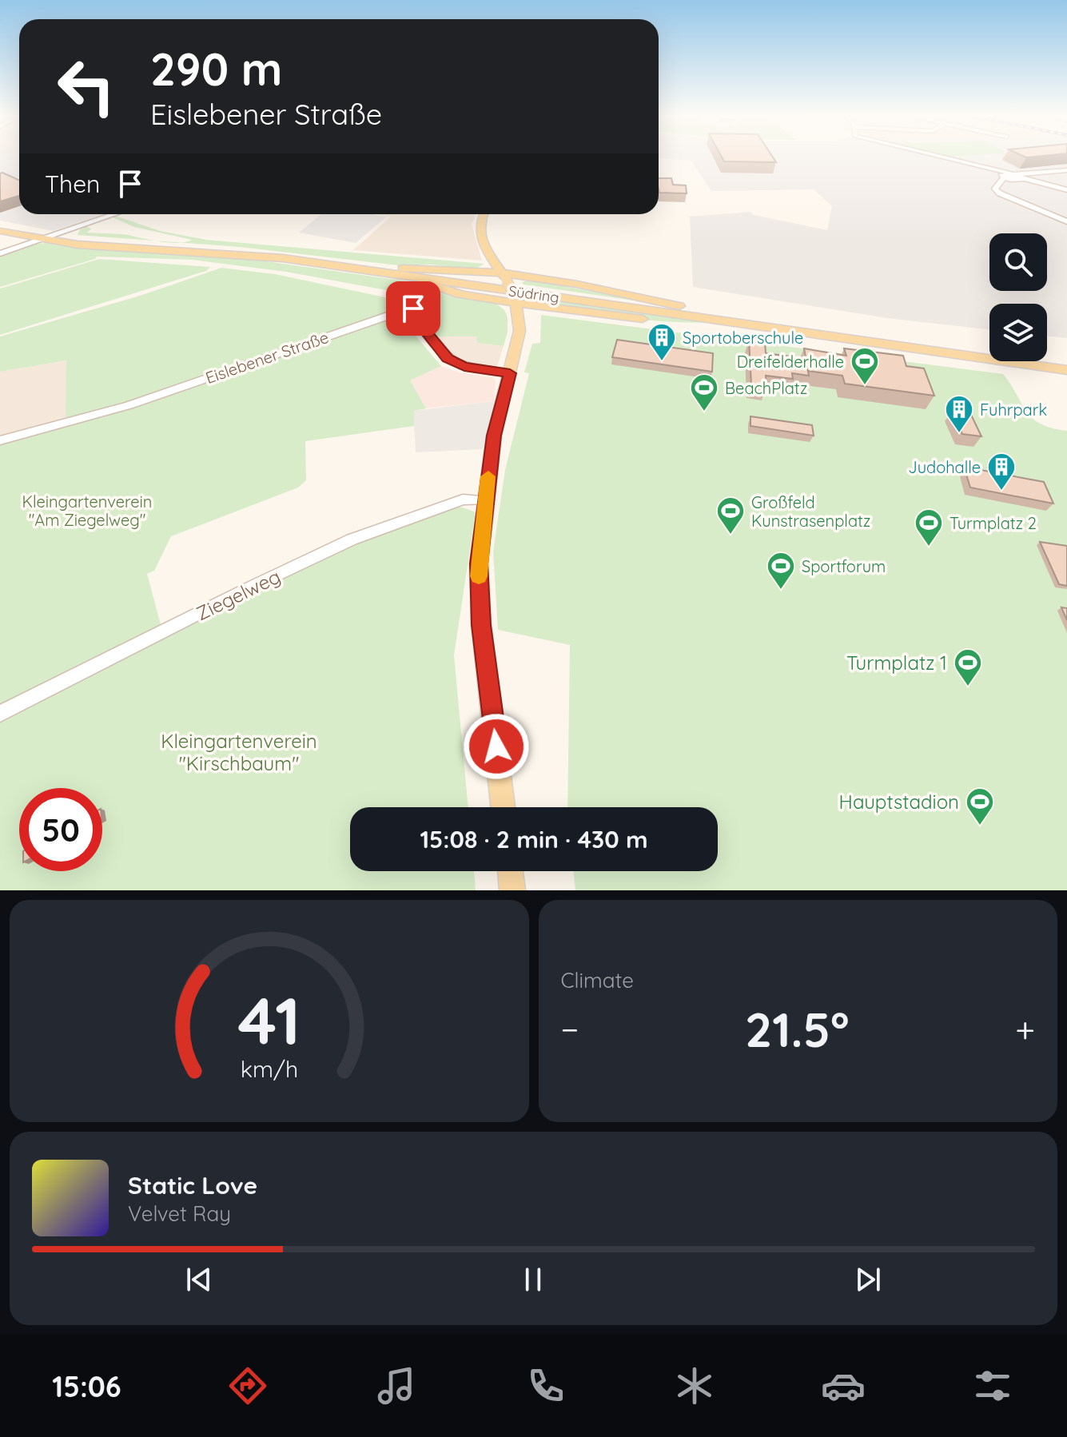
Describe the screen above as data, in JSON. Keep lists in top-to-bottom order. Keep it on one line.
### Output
{"streets":{"main road":["Südring"],"street":["Eislebener Straße","Ziegelweg"]},"parks":["Kleingartenverein \"Am Ziegelweg\"","Kleingartenverein \"Kirschbaum\""],"places":{"building":["Sportoberschule","Fuhrpark","Judohalle"],"sports":["Dreifelderhalle","BeachPlatz","Großfeld Kunstrasenplatz","Turmplatz 2","Sportforum","Turmplatz 1","Hauptstadion"]},"page":{"turn":["290 m","Eislebener Straße"],"then":"Then","limit":"50","trip":"15:08 · 2 min · 430 m","tile":"Climate","heat":["−","21.5°","+"],"song":["Static Love","Velvet Ray"],"tabs":"15:06","gauge":["41","km/h"]}}
